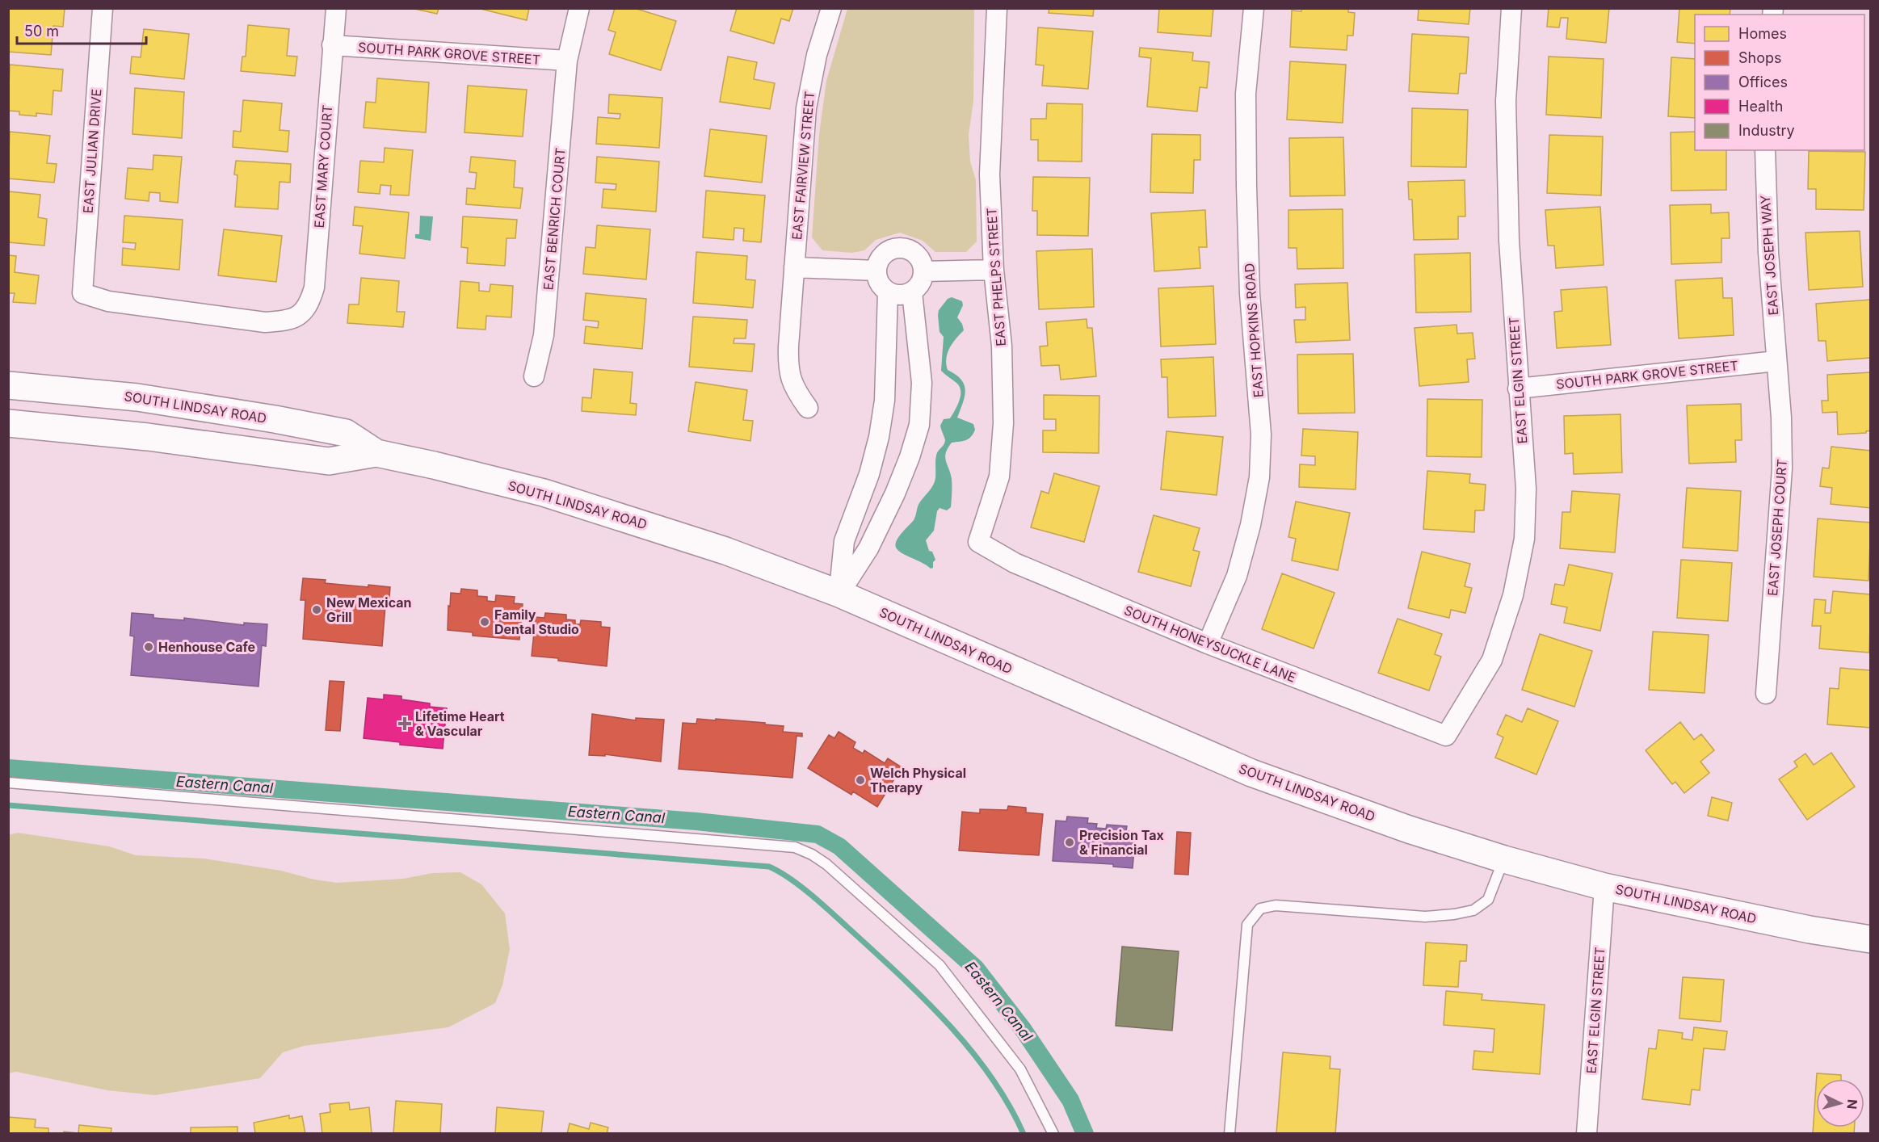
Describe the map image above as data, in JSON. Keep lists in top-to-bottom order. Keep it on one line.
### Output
{"streets":{"main road":["SOUTH LINDSAY ROAD"],"street":["SOUTH PARK GROVE STREET","EAST JULIAN DRIVE","EAST FAIRVIEW STREET","EAST MARY COURT","EAST BENRICH COURT","EAST JOSEPH WAY","EAST PHELPS STREET","EAST HOPKINS ROAD","EAST ELGIN STREET","EAST JOSEPH COURT","SOUTH HONEYSUCKLE LANE"]},"crossings":[["SOUTH PARK GROVE STREET","EAST MARY COURT"],["SOUTH PARK GROVE STREET","EAST BENRICH COURT"],["SOUTH PARK GROVE STREET","EAST JOSEPH WAY"],["SOUTH PARK GROVE STREET","EAST ELGIN STREET"],["SOUTH PARK GROVE STREET","EAST JOSEPH COURT"],["EAST JULIAN DRIVE","EAST MARY COURT"],["EAST JOSEPH WAY","EAST JOSEPH COURT"],["EAST PHELPS STREET","SOUTH HONEYSUCKLE LANE"],["EAST HOPKINS ROAD","SOUTH HONEYSUCKLE LANE"],["EAST ELGIN STREET","SOUTH LINDSAY ROAD"],["EAST ELGIN STREET","SOUTH HONEYSUCKLE LANE"]],"water":["Eastern Canal"],"places":{"other":["New Mexican Grill","Family Dental Studio","Henhouse Cafe","Welch Physical Therapy","Precision Tax & Financial"],"health":["Lifetime Heart & Vascular"]},"legend":["Homes","Shops","Offices","Health","Industry"],"scale_bar":"50 m","north":"right"}
